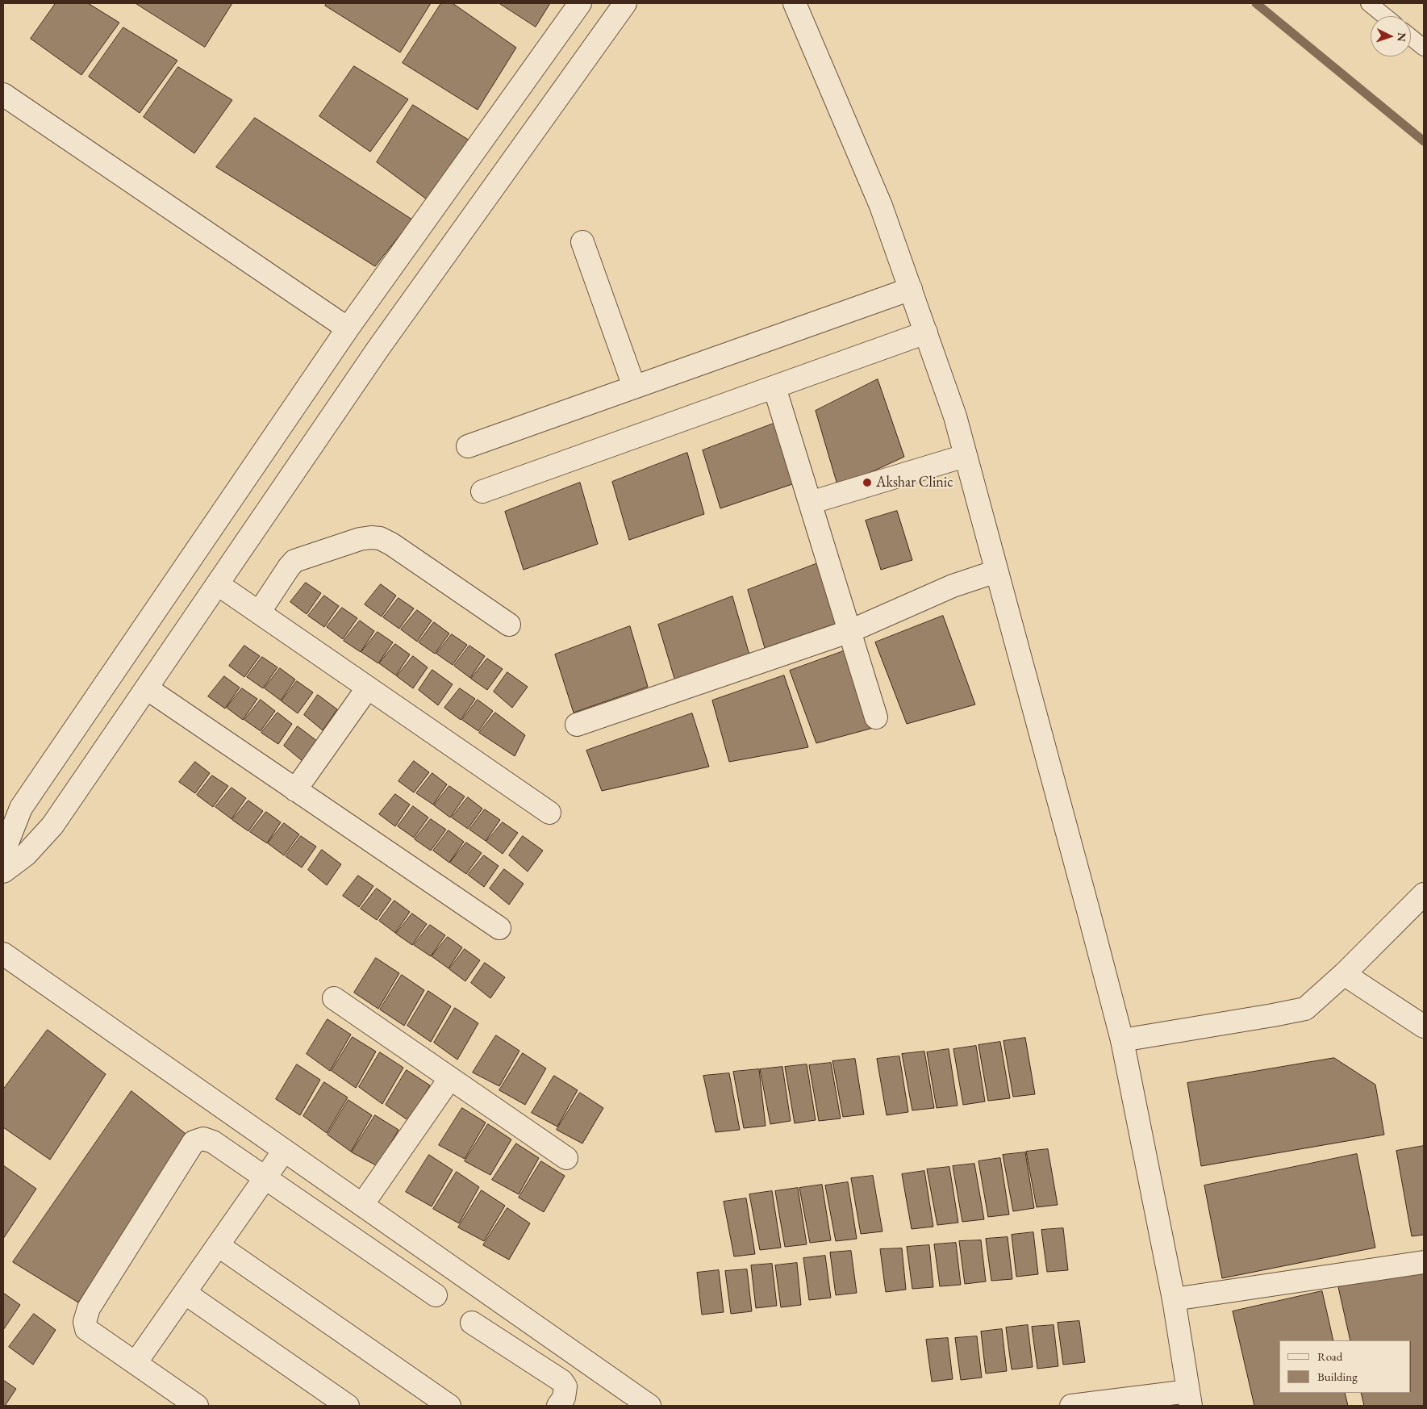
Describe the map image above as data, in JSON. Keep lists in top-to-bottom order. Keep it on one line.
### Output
{"places":["Akshar Clinic"],"legend":["Road","Building"],"north":"right"}
